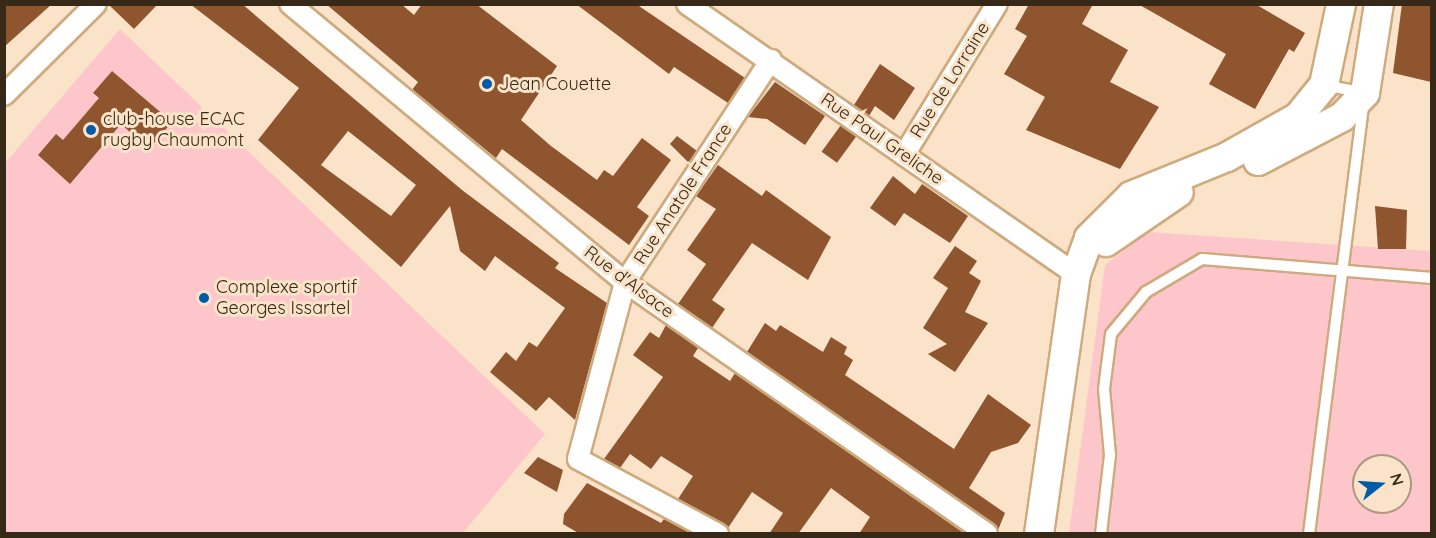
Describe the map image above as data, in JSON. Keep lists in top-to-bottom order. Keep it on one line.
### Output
{"streets":{"street":["Rue de Lorraine","Rue Paul Greliche","Rue Anatole France","Rue d'Alsace"]},"crossings":[["Rue de Lorraine","Rue Paul Greliche"],["Rue Paul Greliche","Rue Anatole France"],["Rue Anatole France","Rue d'Alsace"]],"places":["Jean Couette","club-house ECAC rugby Chaumont","Complexe sportif Georges Issartel"],"north":"right"}
